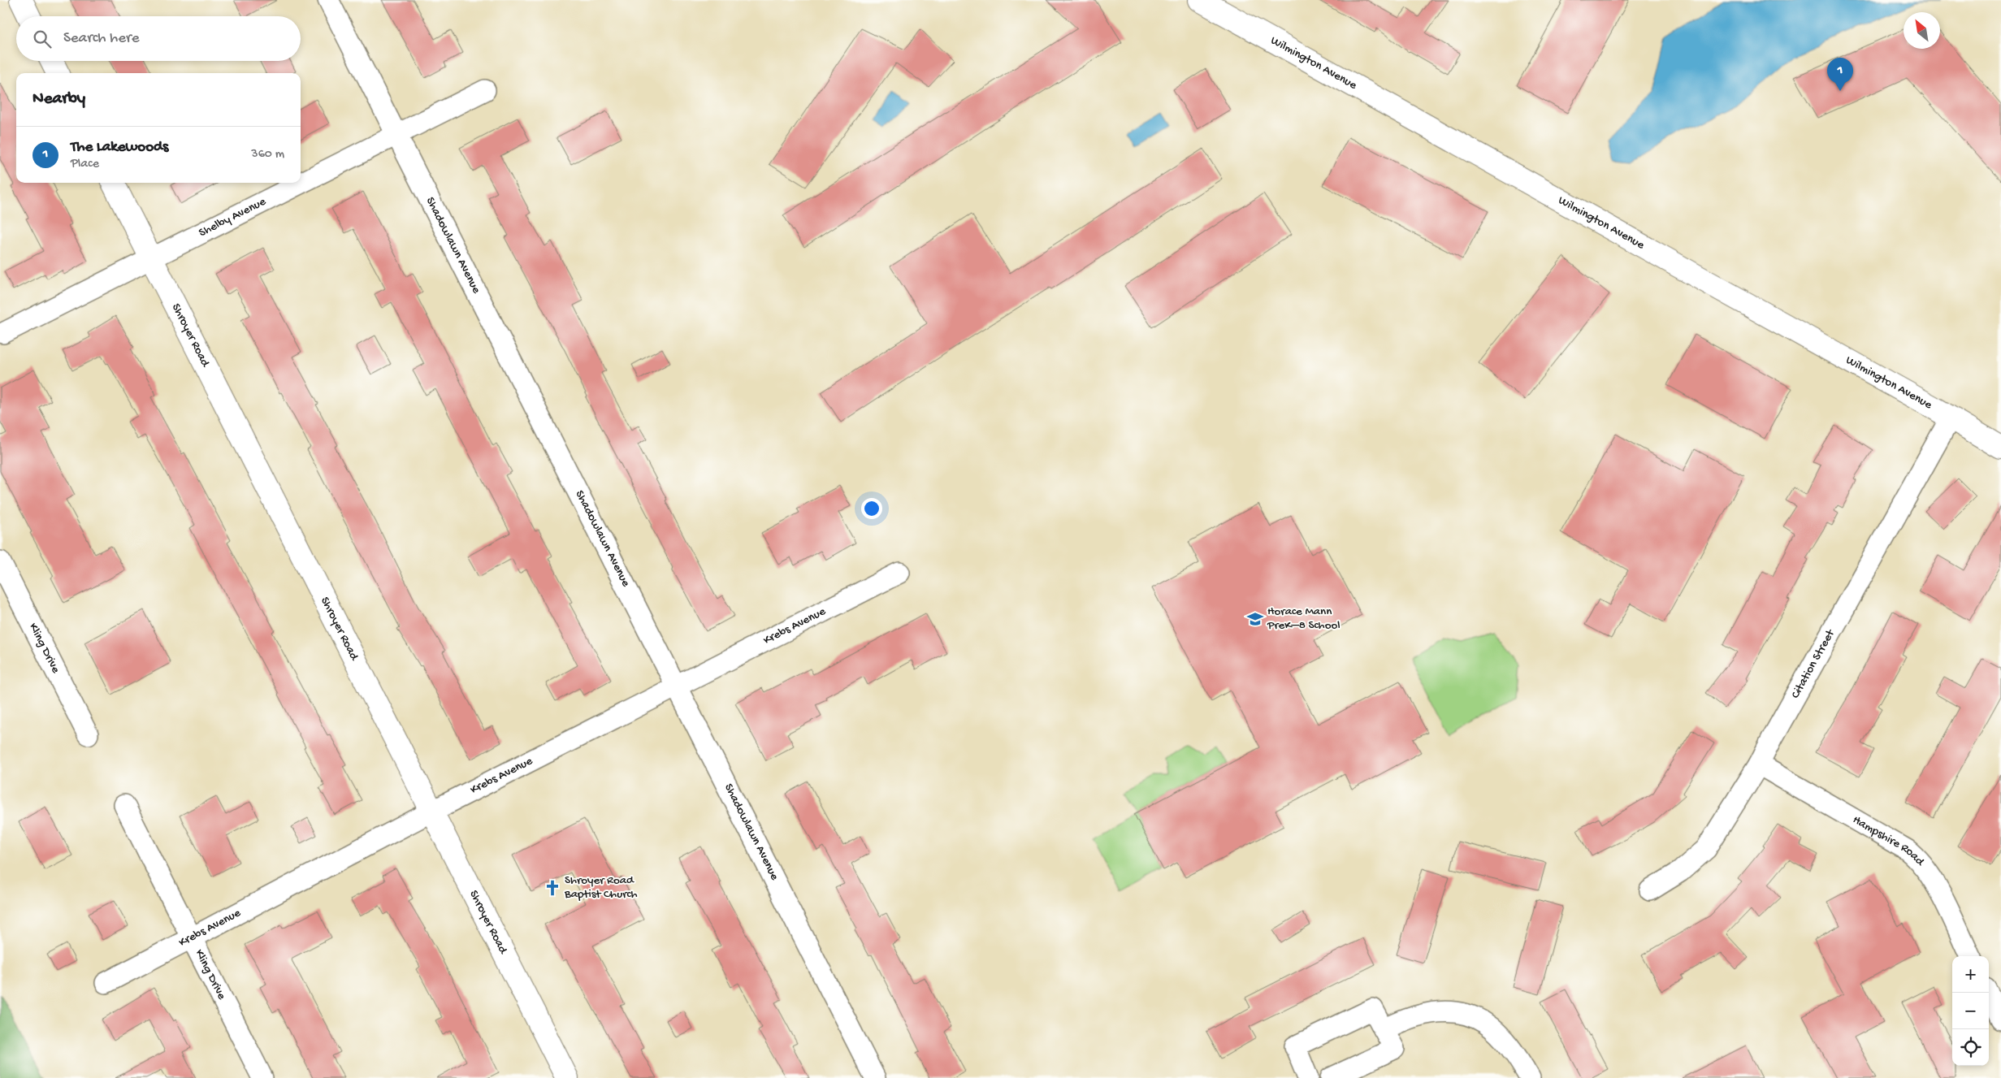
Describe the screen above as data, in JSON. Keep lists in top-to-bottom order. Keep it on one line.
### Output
{"streets":{"main road":["Wilmington Avenue","Shroyer Road"],"street":["Shelby Avenue","Shadowlawn Avenue","Krebs Avenue","Kling Drive","Citation Street","Hampshire Road"]},"crossings":[["Wilmington Avenue","Citation Street"],["Shelby Avenue","Shadowlawn Avenue"],["Shelby Avenue","Shroyer Road"],["Shadowlawn Avenue","Krebs Avenue"],["Shroyer Road","Krebs Avenue"],["Krebs Avenue","Kling Drive"],["Citation Street","Hampshire Road"]],"places":{"school or university":["Horace Mann PreK–8 School"],"church":["Shroyer Road Baptist Church"]},"north":"top left","page":{"search":"Search here","pins":"1","heading":"Nearby","list":[{"mark":"1","name":"The Lakewoods","note":"Place","value":"360 m"}],"map_buttons":["+","−"]}}
